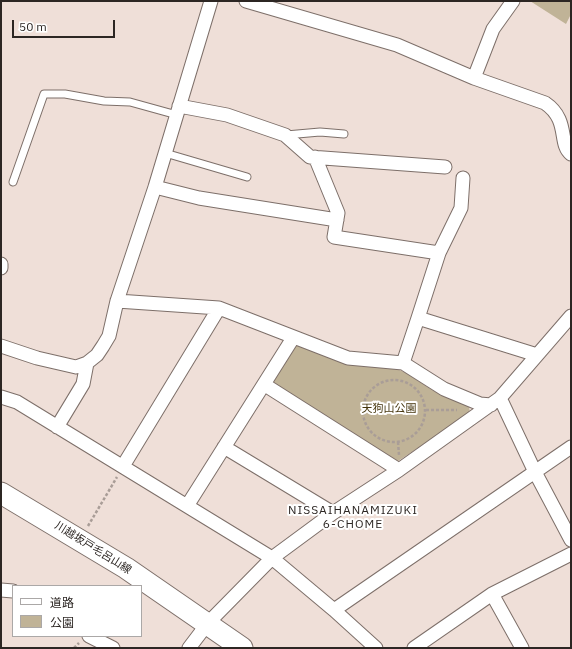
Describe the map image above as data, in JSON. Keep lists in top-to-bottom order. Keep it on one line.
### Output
{"streets":{"main road":["川越坂戸毛呂山線"]},"districts":["NISSAIHANAMIZUKI 6-CHOME"],"parks":["天狗山公園"],"legend":["道路","公園"],"scale_bar":"50 m"}
